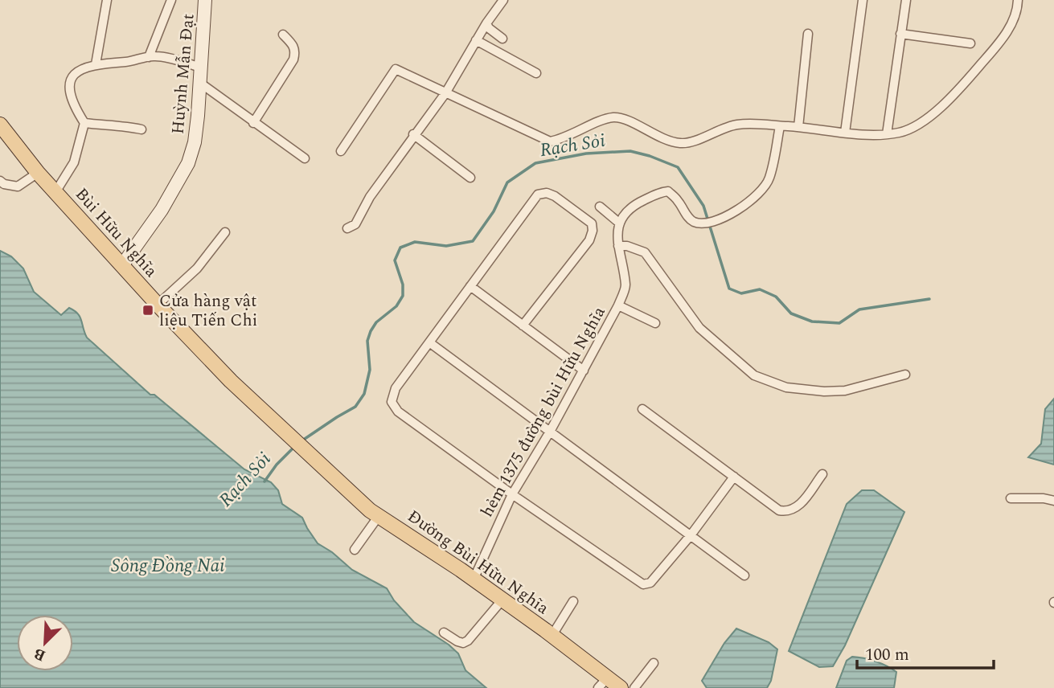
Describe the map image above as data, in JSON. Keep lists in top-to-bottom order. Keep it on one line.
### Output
{"streets":{"main road":["Huỳnh Mẫn Đạt","Bùi Hữu Nghĩa","Đường Bùi Hữu Nghĩa"],"street":["hẻm 1375 đường bùi Hữu Nghĩa"]},"crossings":[["Huỳnh Mẫn Đạt","Bùi Hữu Nghĩa"],["Bùi Hữu Nghĩa","Đường Bùi Hữu Nghĩa"],["hẻm 1375 đường bùi Hữu Nghĩa","Đường Bùi Hữu Nghĩa"]],"water":["Rạch Sỏi","Sông Đồng Nai"],"places":{"transit":["Cửa hàng vật liệu Tiến Chi"]},"scale_bar":"100 m","north":"bottom left"}
